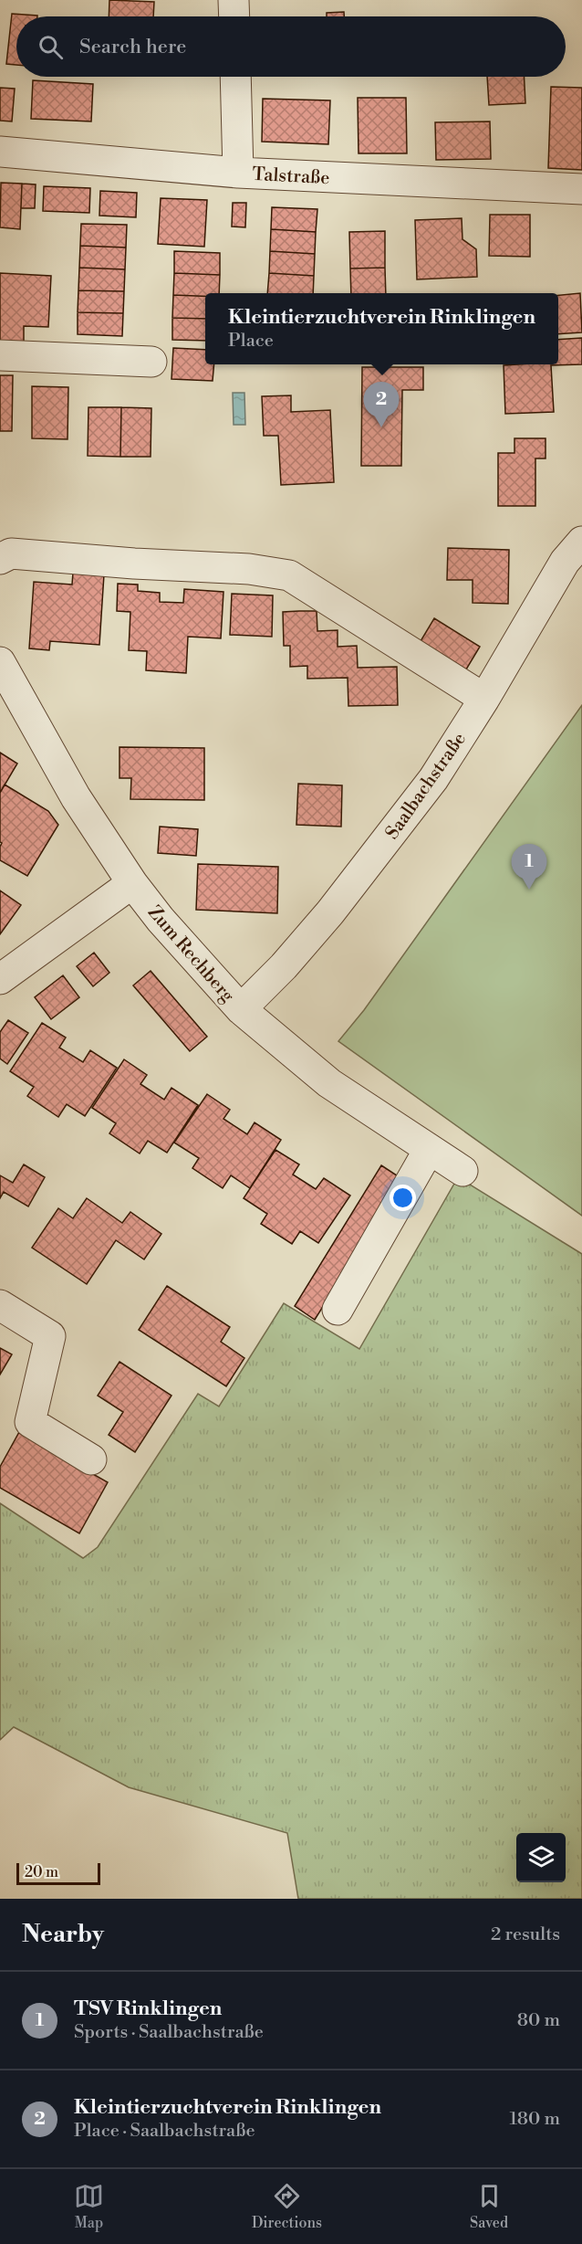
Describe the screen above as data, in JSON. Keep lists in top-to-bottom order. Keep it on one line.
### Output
{"streets":{"street":["Talstraße","Saalbachstraße","Zum Rechberg"]},"crossings":[["Saalbachstraße","Zum Rechberg"]],"scale_bar":"20 m","page":{"search":"Search here","popup":["Kleintierzuchtverein Rinklingen","Place"],"pins":["2","1"],"scale":"20 m","heading":["Nearby","2 results"],"list":[{"mark":"1","name":"TSV Rinklingen","note":"Sports · Saalbachstraße","value":"80 m"},{"mark":"2","name":"Kleintierzuchtverein Rinklingen","note":"Place · Saalbachstraße","value":"180 m"}],"nav":["Map","Directions","Saved"]}}
